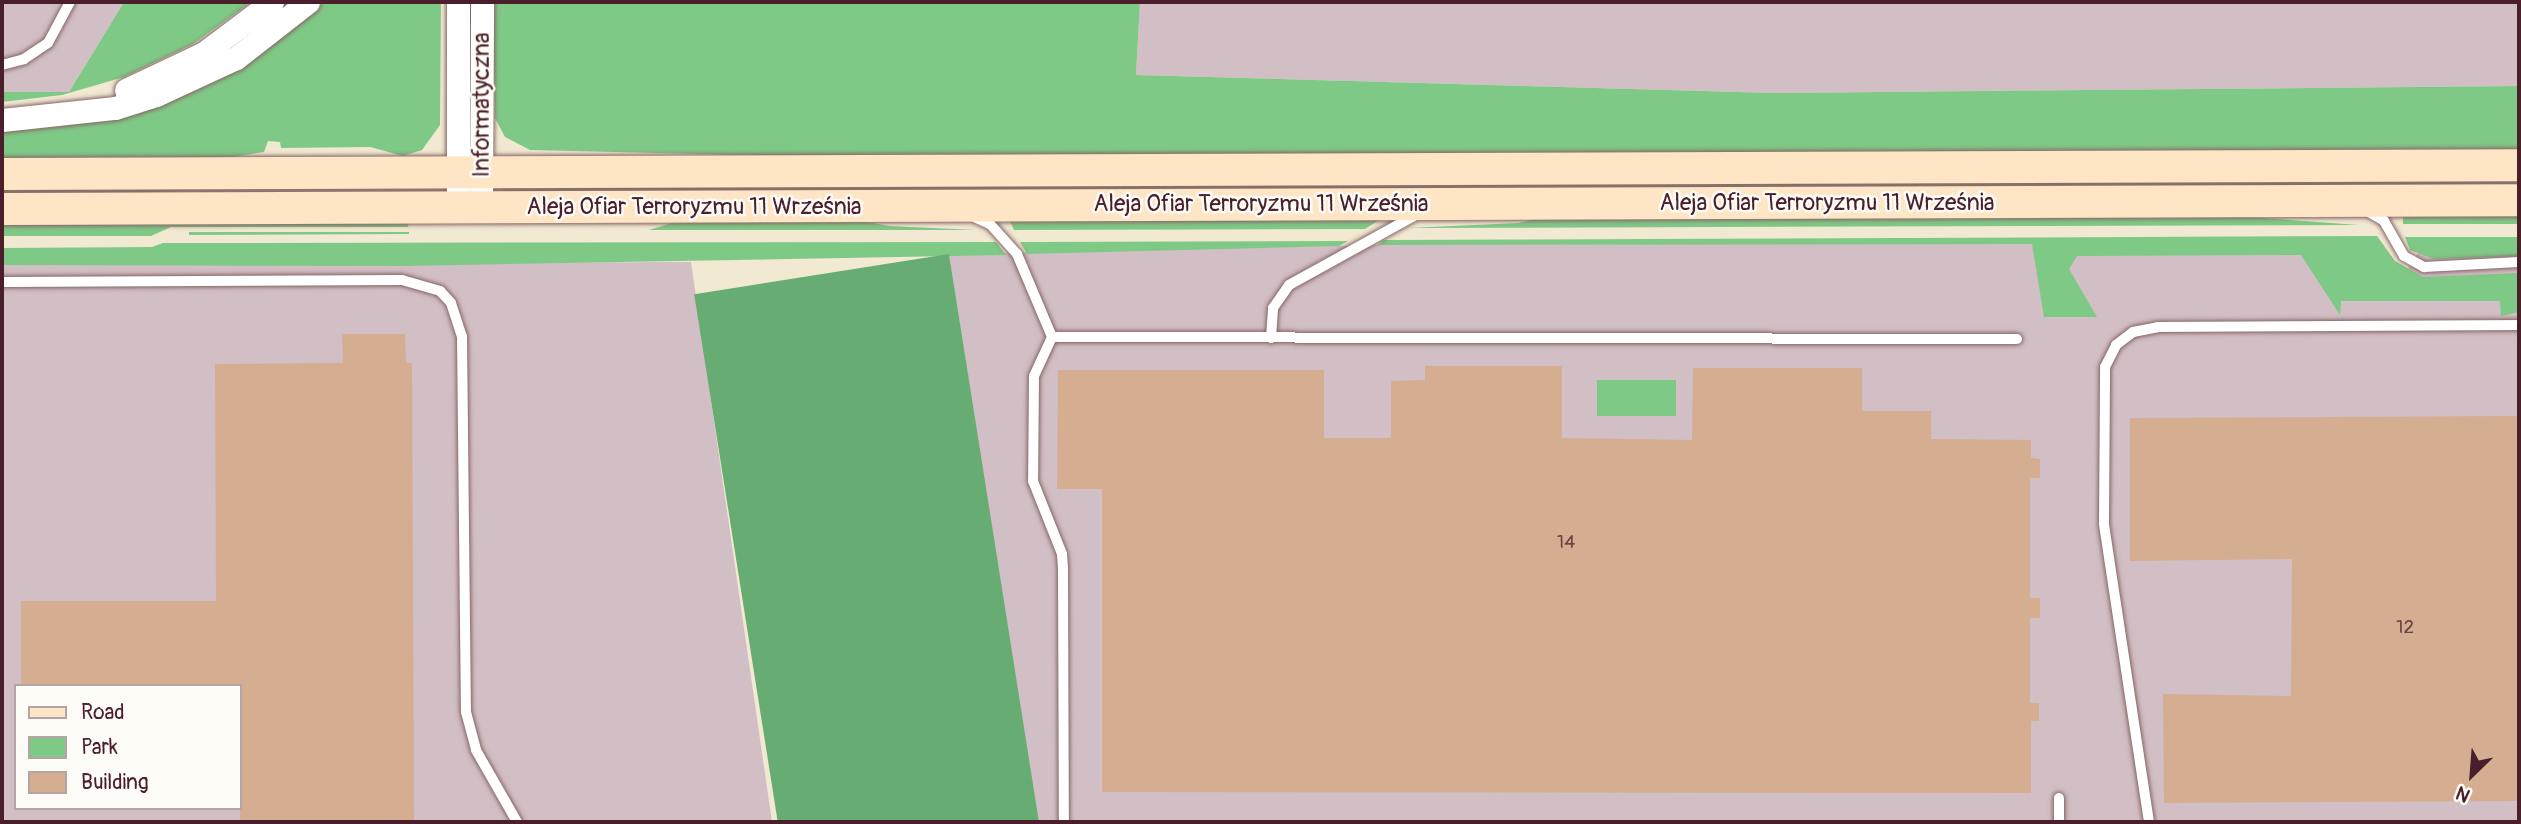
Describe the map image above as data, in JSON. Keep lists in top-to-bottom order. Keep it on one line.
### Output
{"streets":{"street":["Informatyczna","Aleja Ofiar Terroryzmu 11 Września"]},"crossings":[["Informatyczna","Aleja Ofiar Terroryzmu 11 Września"]],"house_numbers":["14","12"],"legend":["Road","Park","Building"],"north":"bottom left"}
